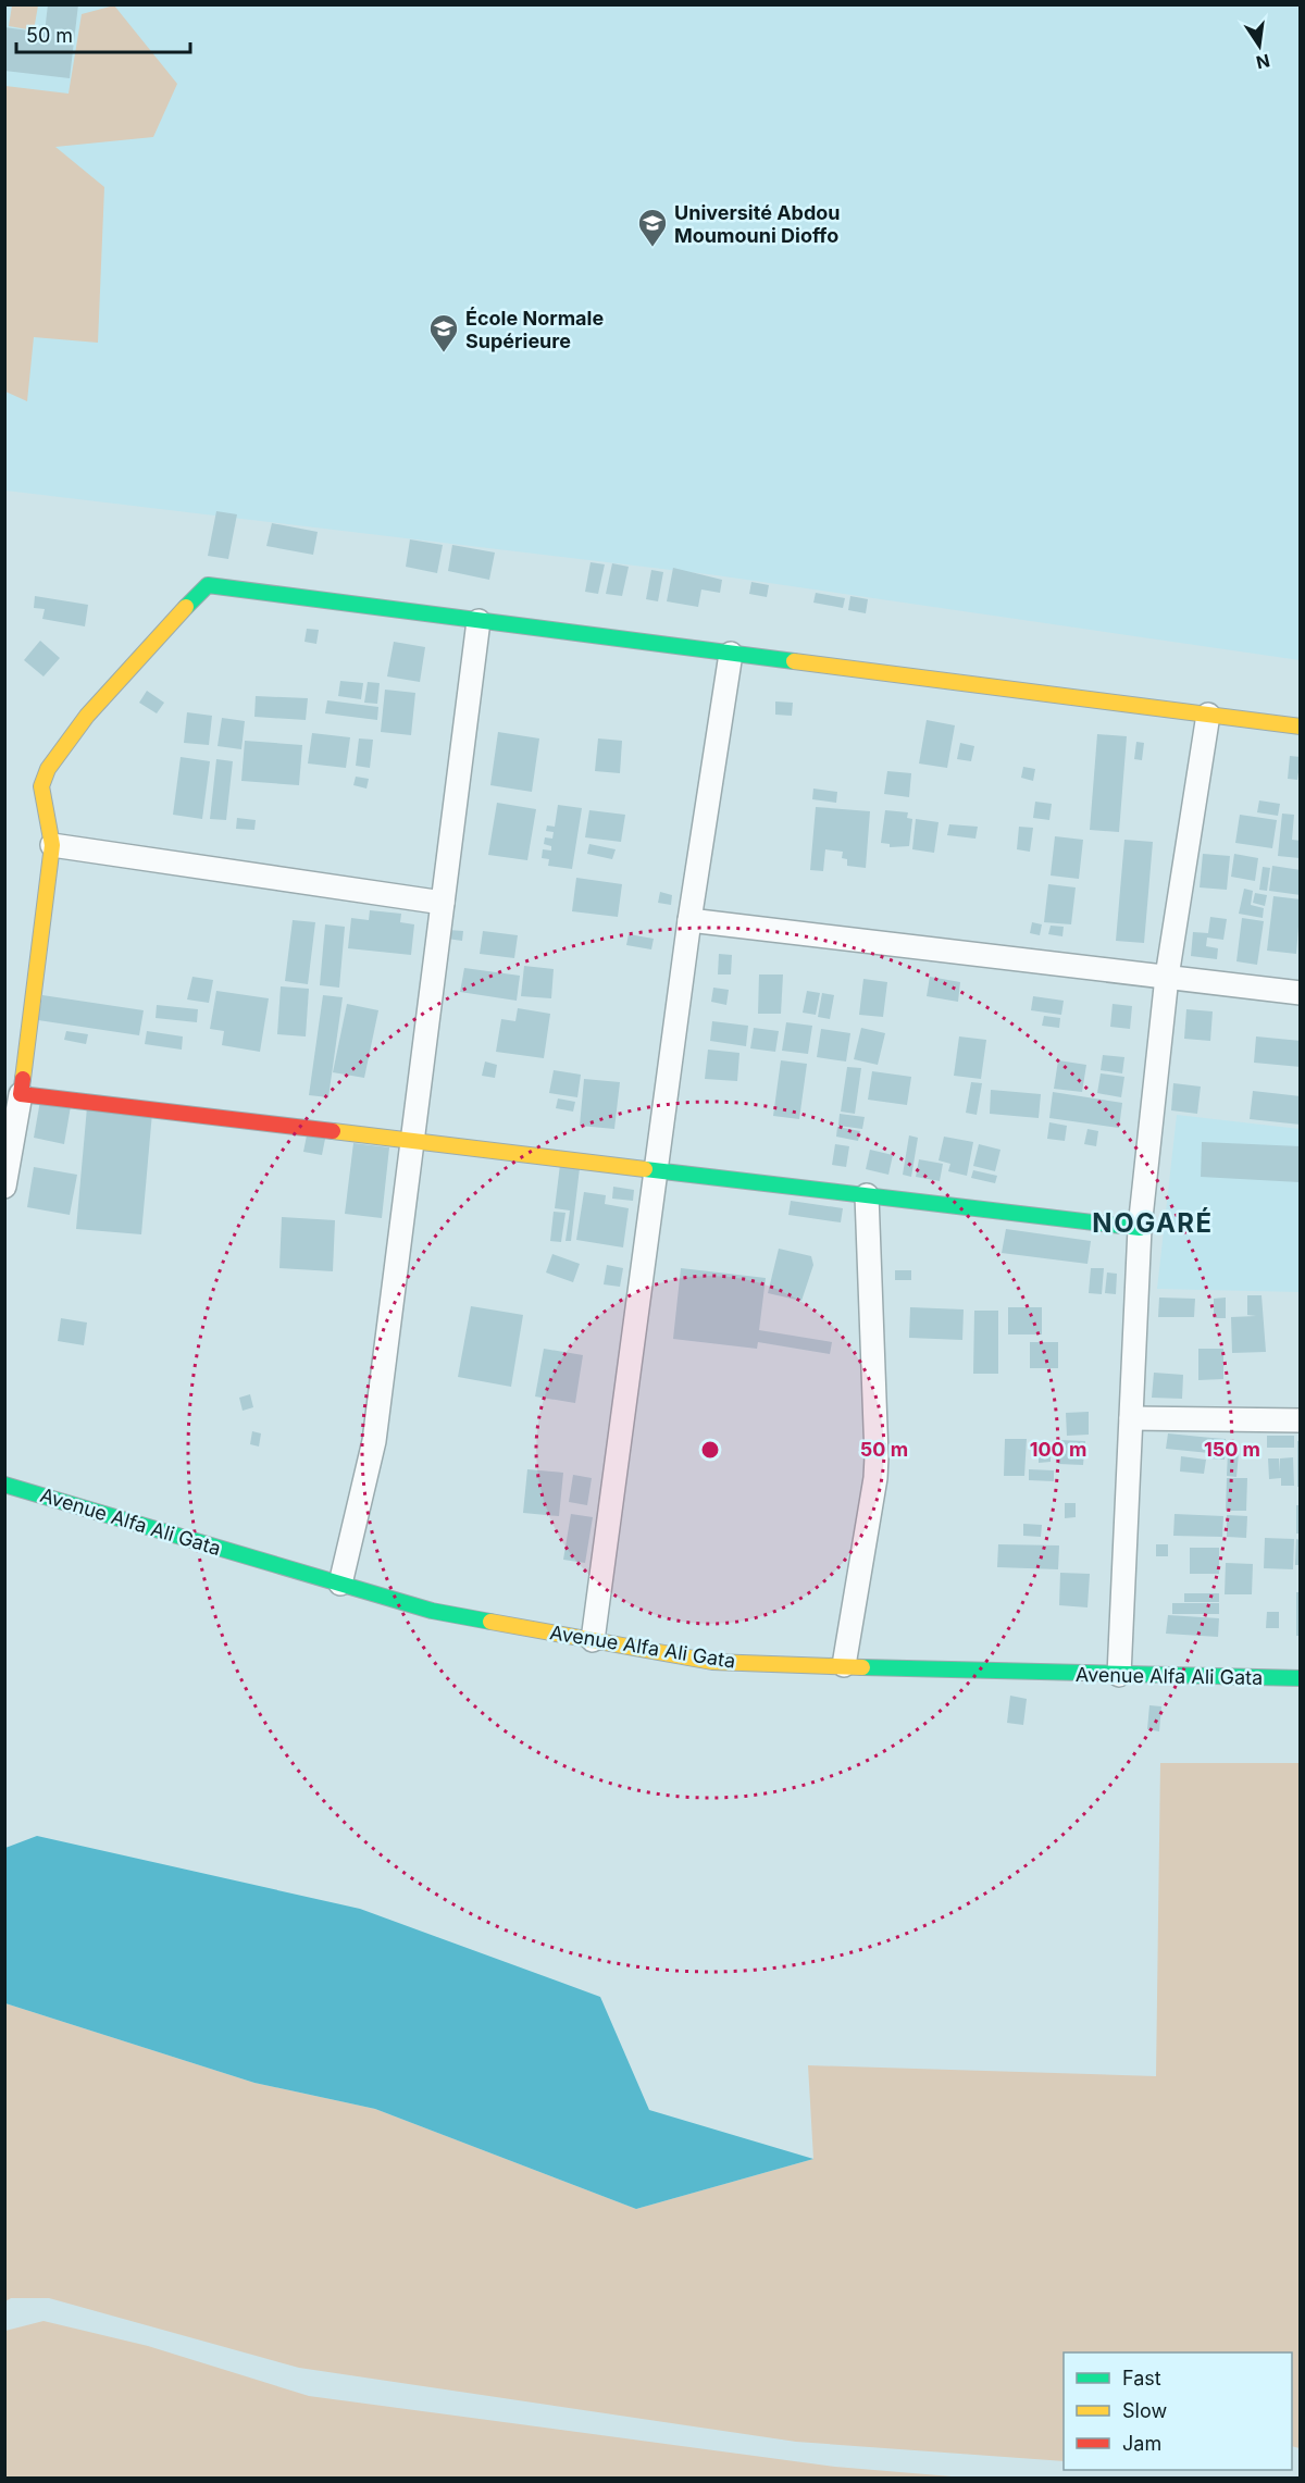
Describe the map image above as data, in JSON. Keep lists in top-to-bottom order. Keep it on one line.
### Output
{"streets":{"street":["Avenue Alfa Ali Gata"]},"districts":["NOGARÉ"],"places":{"school or university":["Université Abdou Moumouni Dioffo","École Normale Supérieure"]},"legend":["Fast","Slow","Jam"],"scale_bar":"50 m","north":"bottom","rings":["50 m","100 m","150 m"]}
